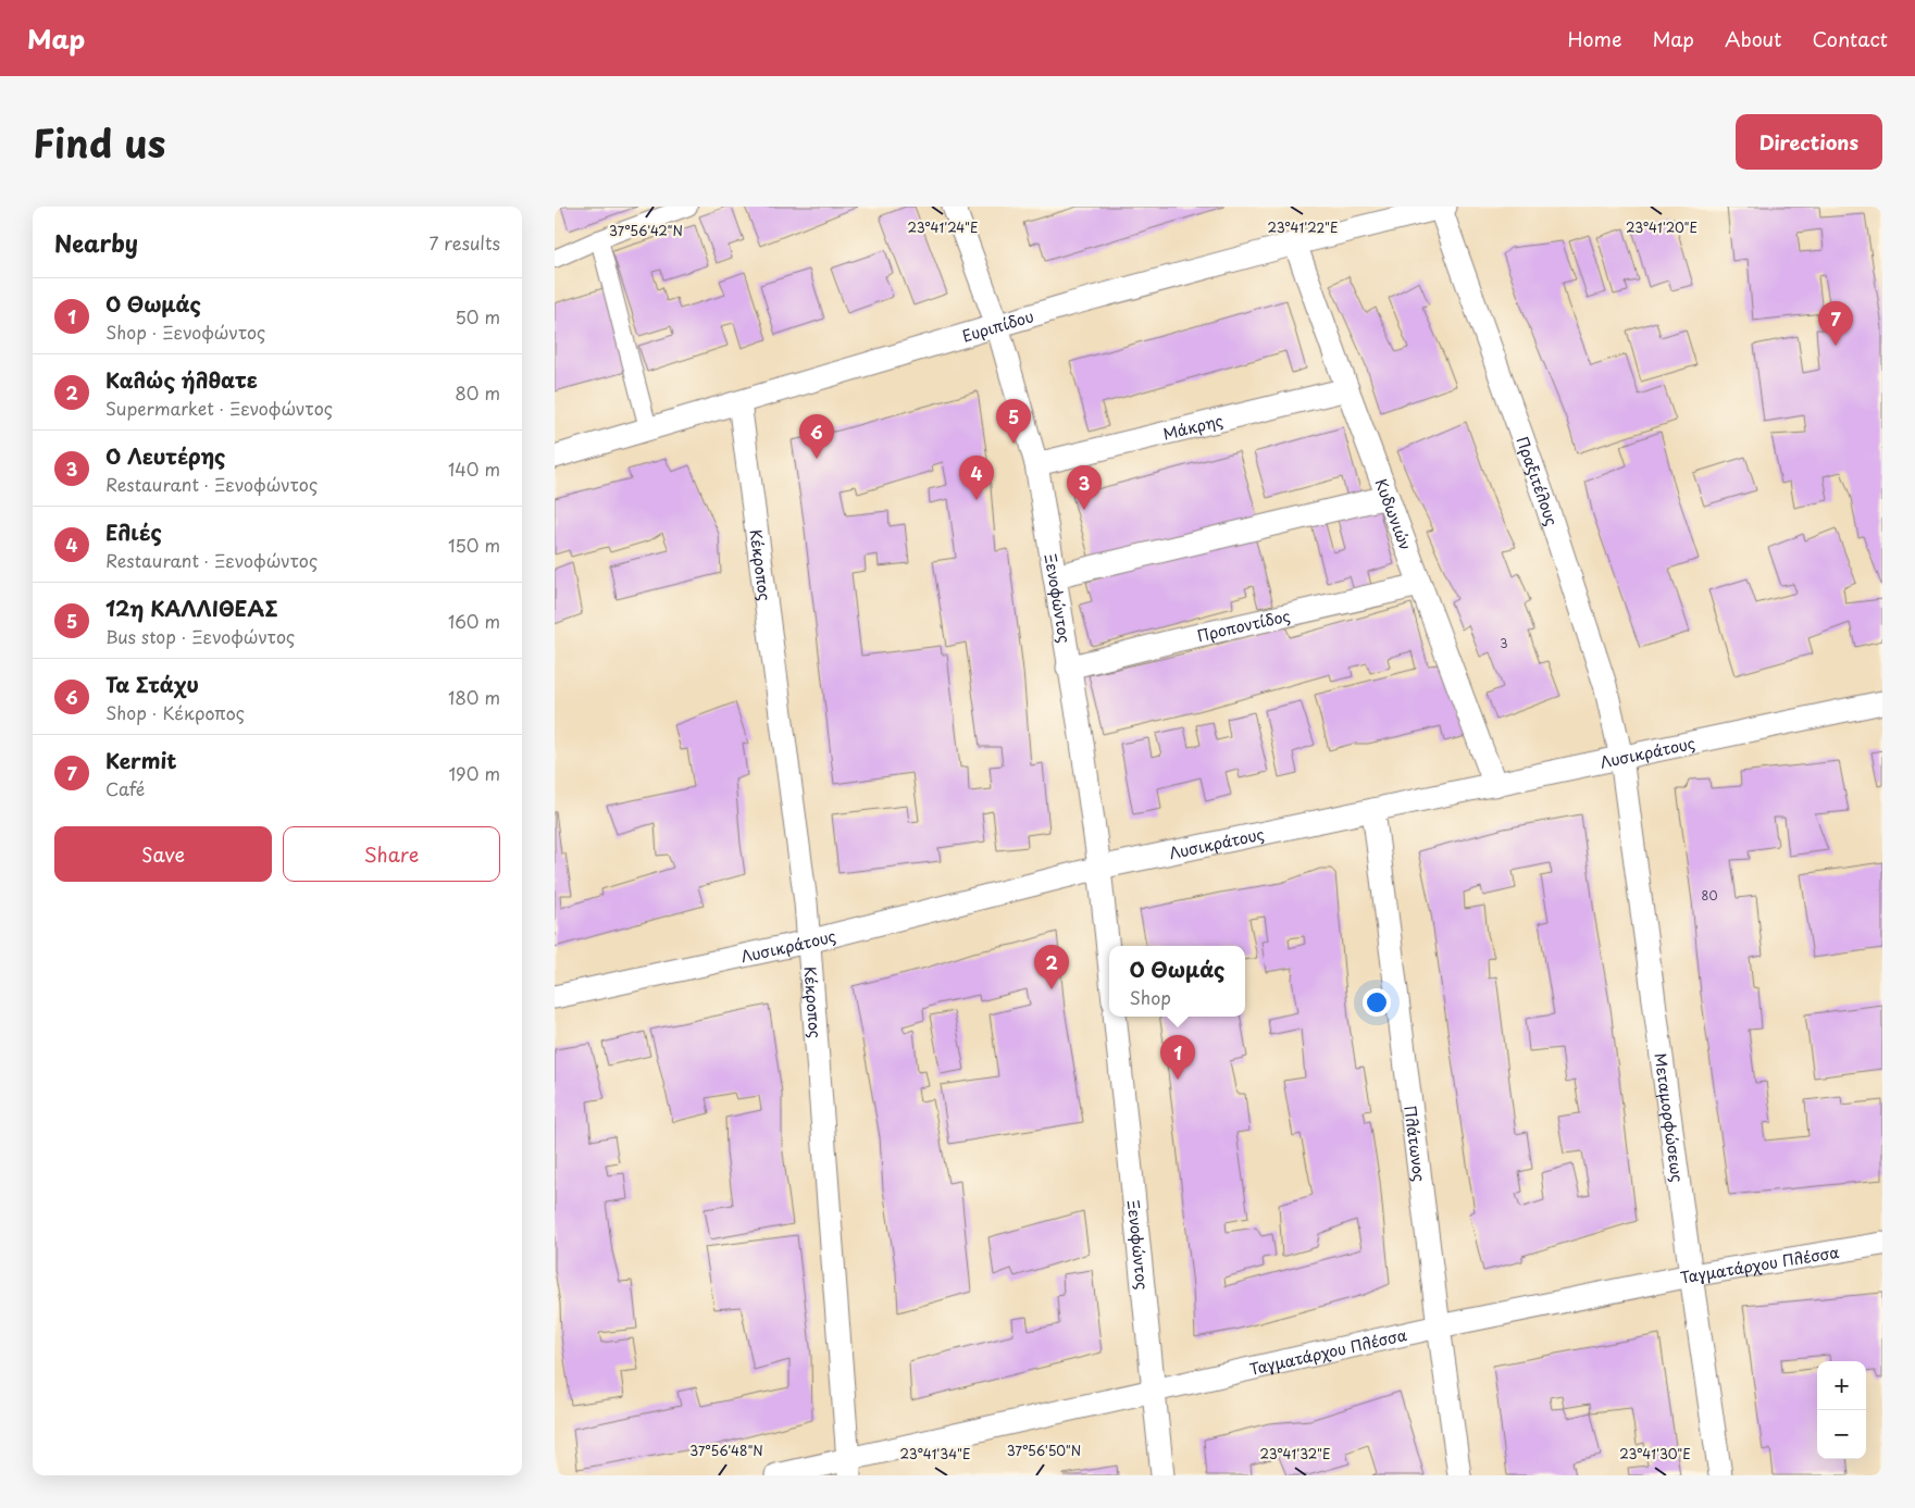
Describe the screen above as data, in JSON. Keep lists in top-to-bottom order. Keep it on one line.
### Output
{"streets":{"street":["Ευριπίδου","Μάκρης","Πραξιτέλους","Κυδωνιών","Κέκροπος","Ξενοφώντος","Προποντίδος","Λυσικράτους","Μεταμορφώσεως","Πλάτωνος","Ταγματάρχου Πλέσσα"]},"crossings":[["Ευριπίδου","Πραξιτέλους"],["Ευριπίδου","Κυδωνιών"],["Ευριπίδου","Κέκροπος"],["Ευριπίδου","Ξενοφώντος"],["Μάκρης","Κυδωνιών"],["Μάκρης","Ξενοφώντος"],["Πραξιτέλους","Λυσικράτους"],["Πραξιτέλους","Μεταμορφώσεως"],["Κυδωνιών","Προποντίδος"],["Κυδωνιών","Λυσικράτους"],["Κέκροπος","Λυσικράτους"],["Κέκροπος","Ταγματάρχου Πλέσσα"],["Ξενοφώντος","Προποντίδος"],["Ξενοφώντος","Λυσικράτους"],["Ξενοφώντος","Ταγματάρχου Πλέσσα"],["Λυσικράτους","Μεταμορφώσεως"],["Λυσικράτους","Πλάτωνος"],["Μεταμορφώσεως","Ταγματάρχου Πλέσσα"],["Πλάτωνος","Ταγματάρχου Πλέσσα"]],"house_numbers":["3","80"],"page":{"header":"Map","nav":["Home","Map","About","Contact"],"title":"Find us","buttons":["Directions",["Save","Share"]],"heading":["Nearby","7 results"],"list":[{"mark":"1","name":"Ο Θωμάς","note":"Shop · Ξενοφώντος","value":"50 m"},{"mark":"2","name":"Καλώς ήλθατε","note":"Supermarket · Ξενοφώντος","value":"80 m"},{"mark":"3","name":"Ο Λευτέρης","note":"Restaurant · Ξενοφώντος","value":"140 m"},{"mark":"4","name":"Ελιές","note":"Restaurant · Ξενοφώντος","value":"150 m"},{"mark":"5","name":"12η ΚΑΛΛΙΘΕΑΣ","note":"Bus stop · Ξενοφώντος","value":"160 m"},{"mark":"6","name":"Τα Στάχυ","note":"Shop · Κέκροπος","value":"180 m"},{"mark":"7","name":"Kermit","note":"Café","value":"190 m"}],"pins":["7","5","6","4","3","2","1"],"popup":["Ο Θωμάς","Shop"],"map_buttons":["+","−"]},"coordinates":["23°41'24\"E","23°41'22\"E","23°41'20\"E","37°56'42\"N","37°56'48\"N","37°56'50\"N","23°41'34\"E","23°41'32\"E","23°41'30\"E"]}
